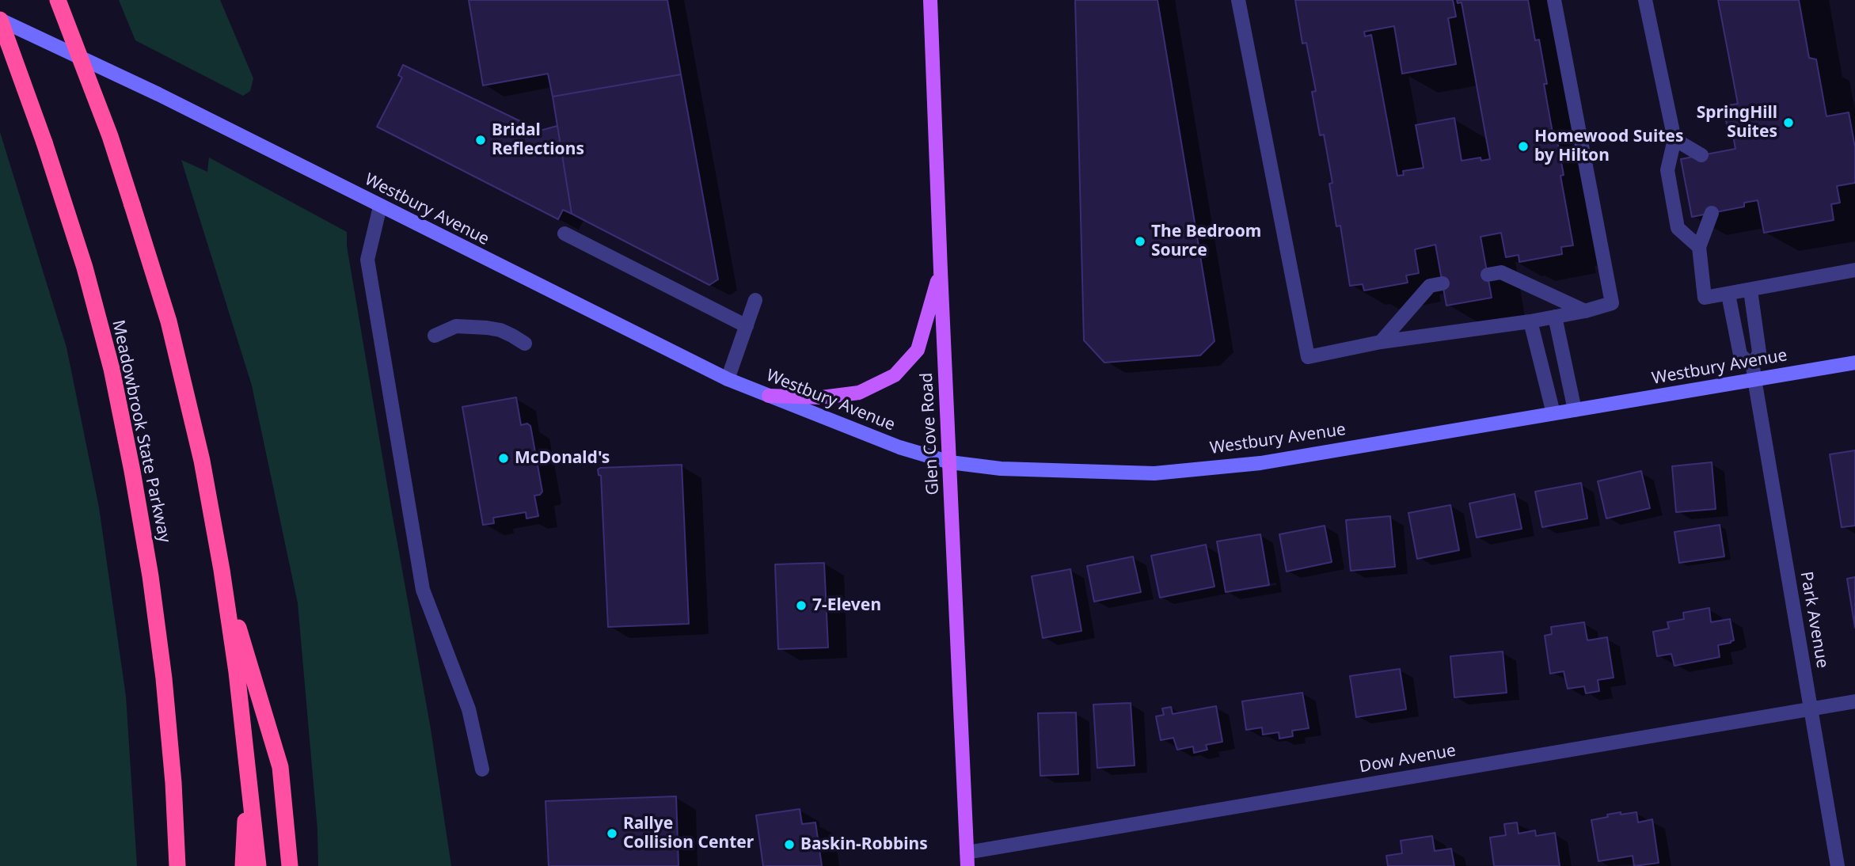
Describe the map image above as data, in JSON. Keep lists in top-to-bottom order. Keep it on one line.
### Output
{"streets":{"highway":["Meadowbrook State Parkway"],"main road":["Westbury Avenue","Glen Cove Road"],"street":["Park Avenue","Dow Avenue"]},"crossings":[["Westbury Avenue","Meadowbrook State Parkway"],["Westbury Avenue","Glen Cove Road"],["Westbury Avenue","Park Avenue"],["Glen Cove Road","Dow Avenue"],["Park Avenue","Dow Avenue"]],"places":["SpringHill Suites","Bridal Reflections","Homewood Suites by Hilton","The Bedroom Source","McDonald's","7-Eleven","Rallye Collision Center","Baskin-Robbins"]}
